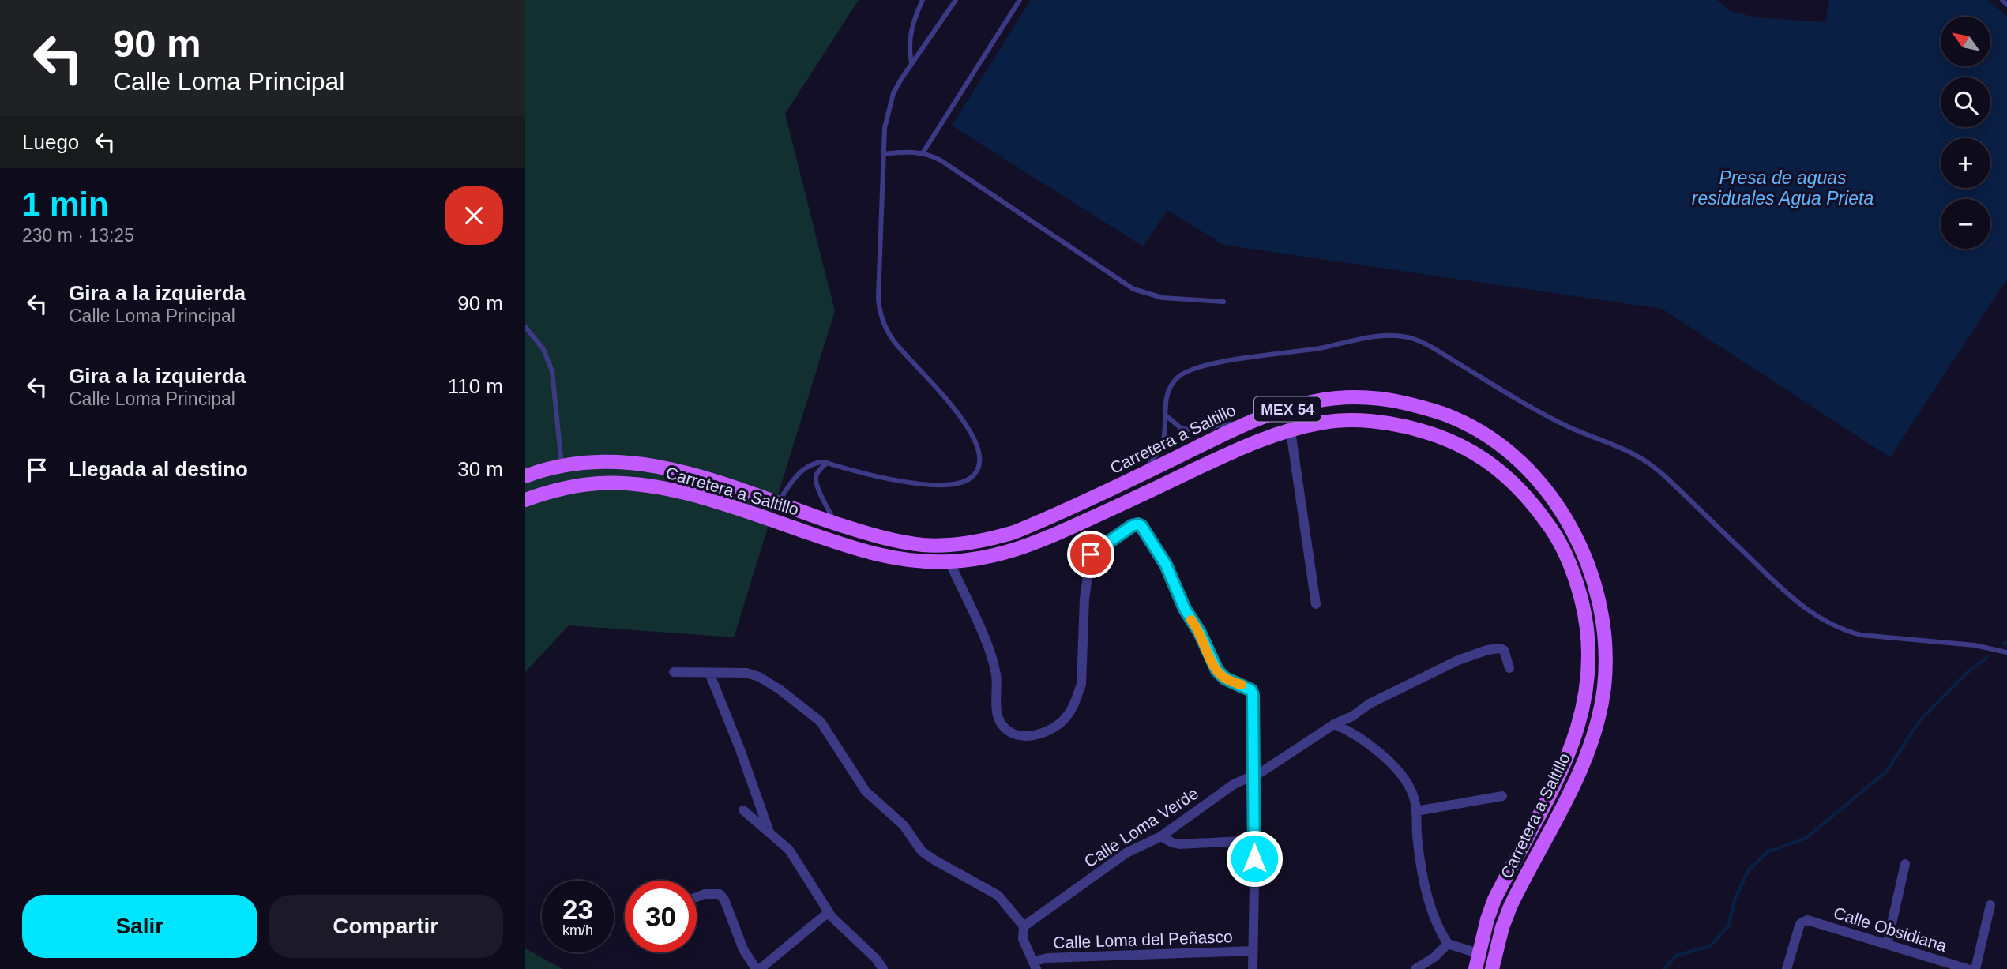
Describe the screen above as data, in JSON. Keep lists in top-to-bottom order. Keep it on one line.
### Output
{"streets":{"main road":["MEX 54","Carretera a Saltillo"],"street":["Calle Loma Verde","Calle Obsidiana","Calle Loma del Peñasco"]},"water":["Presa de aguas residuales Agua Prieta"],"north":"top left","page":{"turn":["90 m","Calle Loma Principal"],"map_buttons":["+","−"],"then":"Luego","heading":["1 min","230 m · 13:25"],"list":[{"name":"Gira a la izquierda","note":"Calle Loma Principal","value":"90 m"},{"name":"Gira a la izquierda","note":"Calle Loma Principal","value":"110 m"},{"name":"Llegada al destino","value":"30 m"}],"speed":"23 km/h","limit":"30","buttons":["Salir","Compartir"]}}
